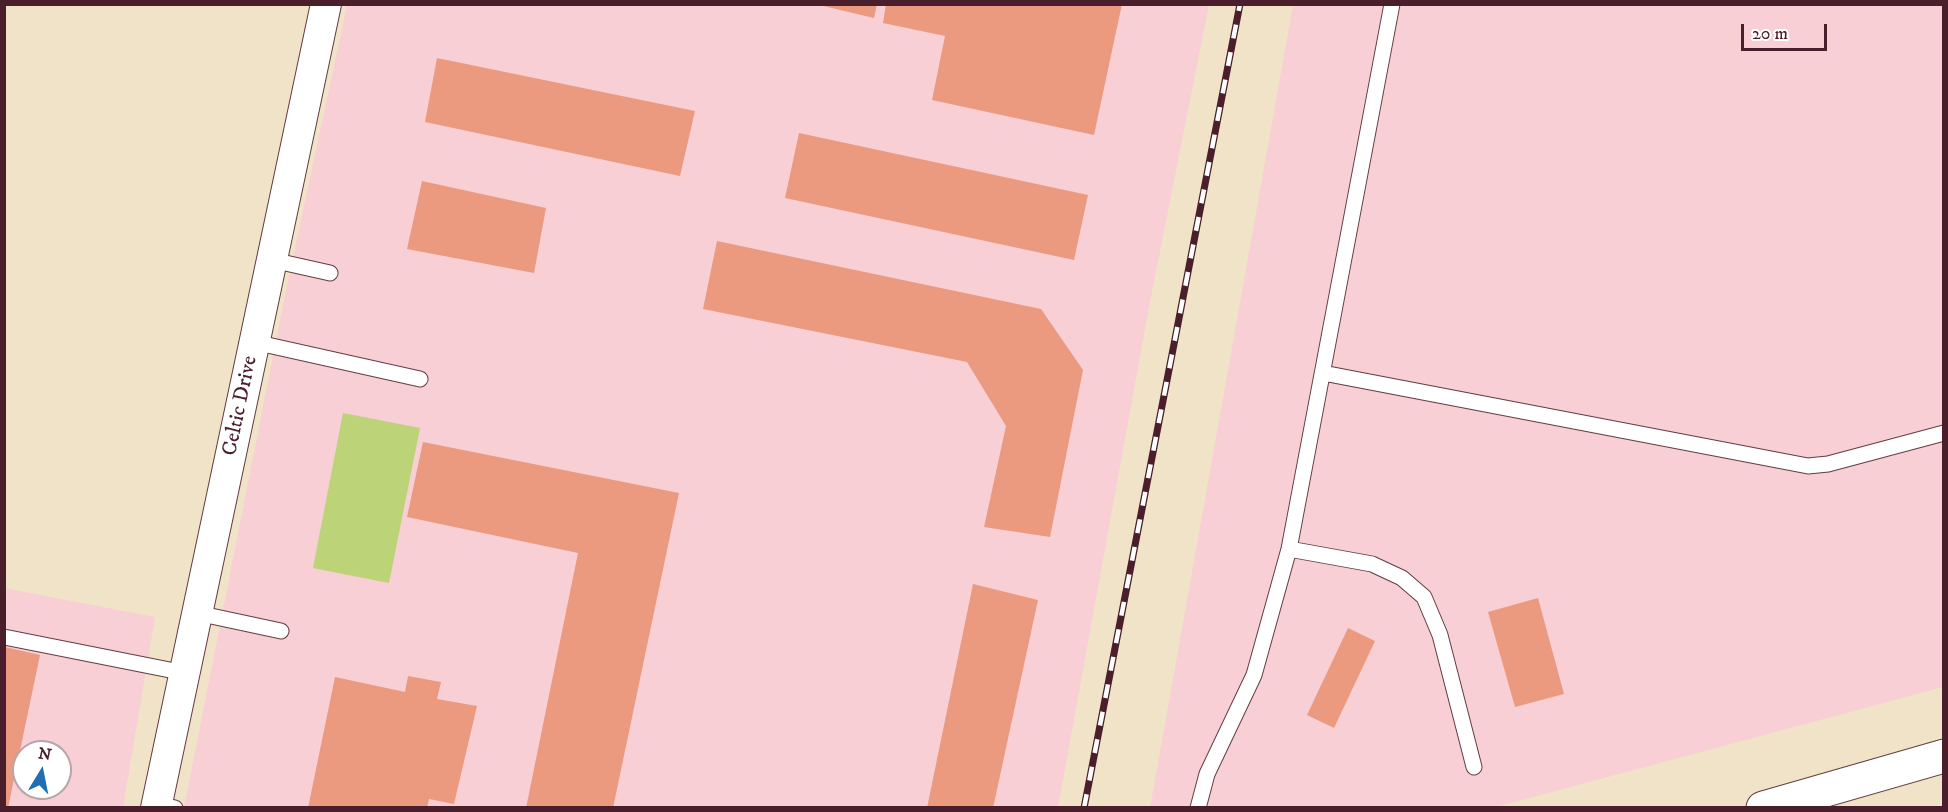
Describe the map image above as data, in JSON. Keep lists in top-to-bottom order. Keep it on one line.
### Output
{"streets":{"street":["Celtic Drive"]},"scale_bar":"20 m","north":"top"}
